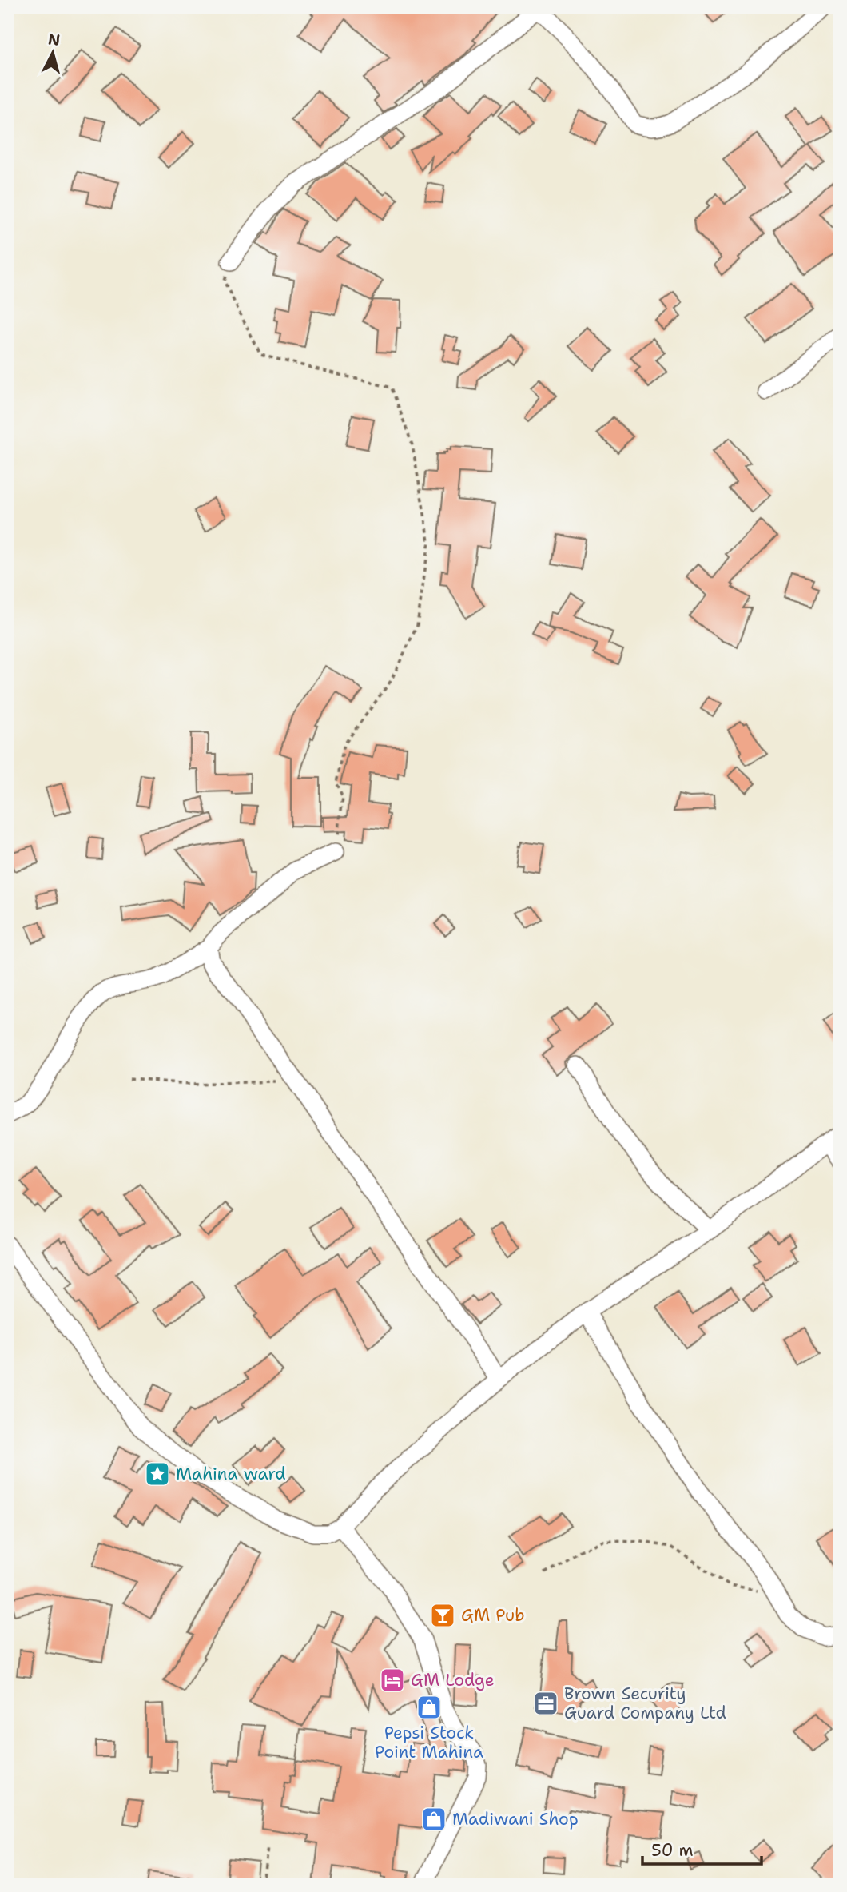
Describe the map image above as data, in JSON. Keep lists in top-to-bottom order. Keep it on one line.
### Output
{"places":{"place":["Mahina ward"],"bar":["GM Pub"],"hotel":["GM Lodge"],"office":["Brown Security Guard Company Ltd"],"shop":["Pepsi Stock Point Mahina","Madiwani Shop"]},"scale_bar":"50 m","north":"top"}
